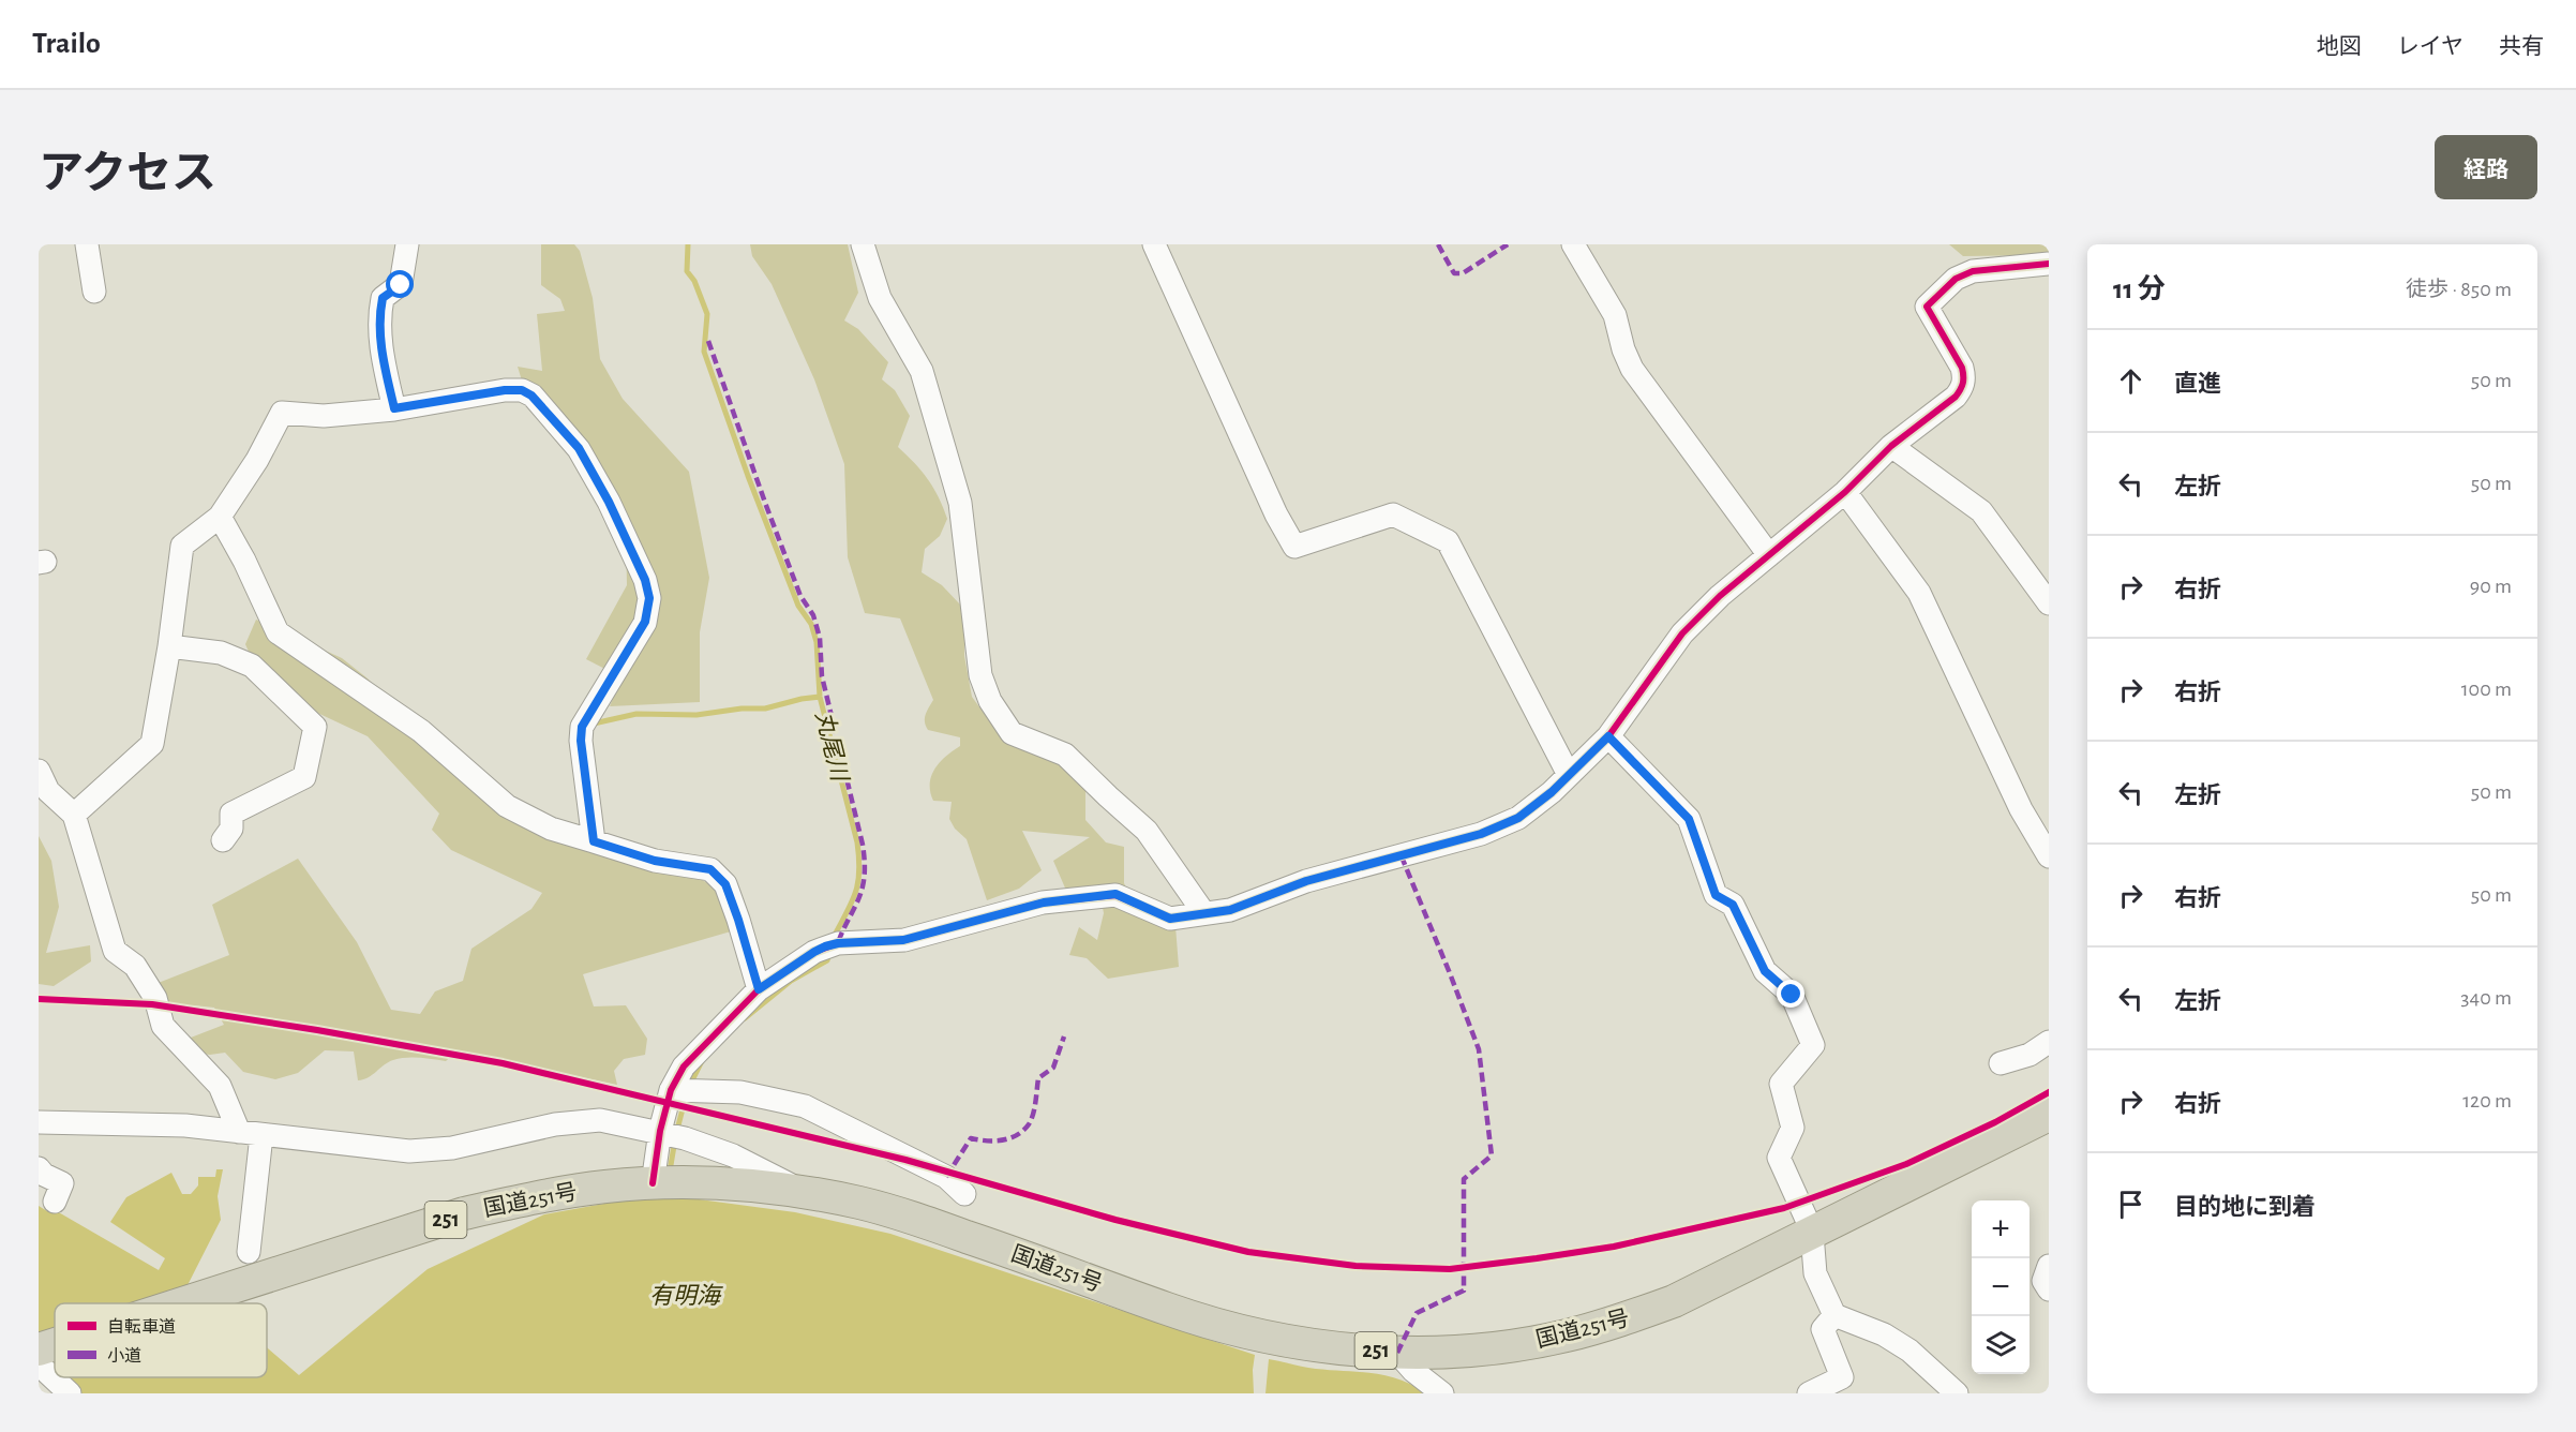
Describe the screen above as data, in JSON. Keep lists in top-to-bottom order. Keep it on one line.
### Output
{"streets":{"highway":["国道251号","251"]},"water":["丸尾川","有明海"],"legend":["自転車道","小道"],"page":{"header":"Trailo","nav":["地図","レイヤ","共有"],"title":"アクセス","buttons":"経路","heading":["11 分","徒歩 · 850 m"],"list":[["直進","50 m"],["左折","50 m"],["右折","90 m"],["右折","100 m"],["左折","50 m"],["右折","50 m"],["左折","340 m"],["右折","120 m"],"目的地に到着"],"map_buttons":["+","−"]}}
